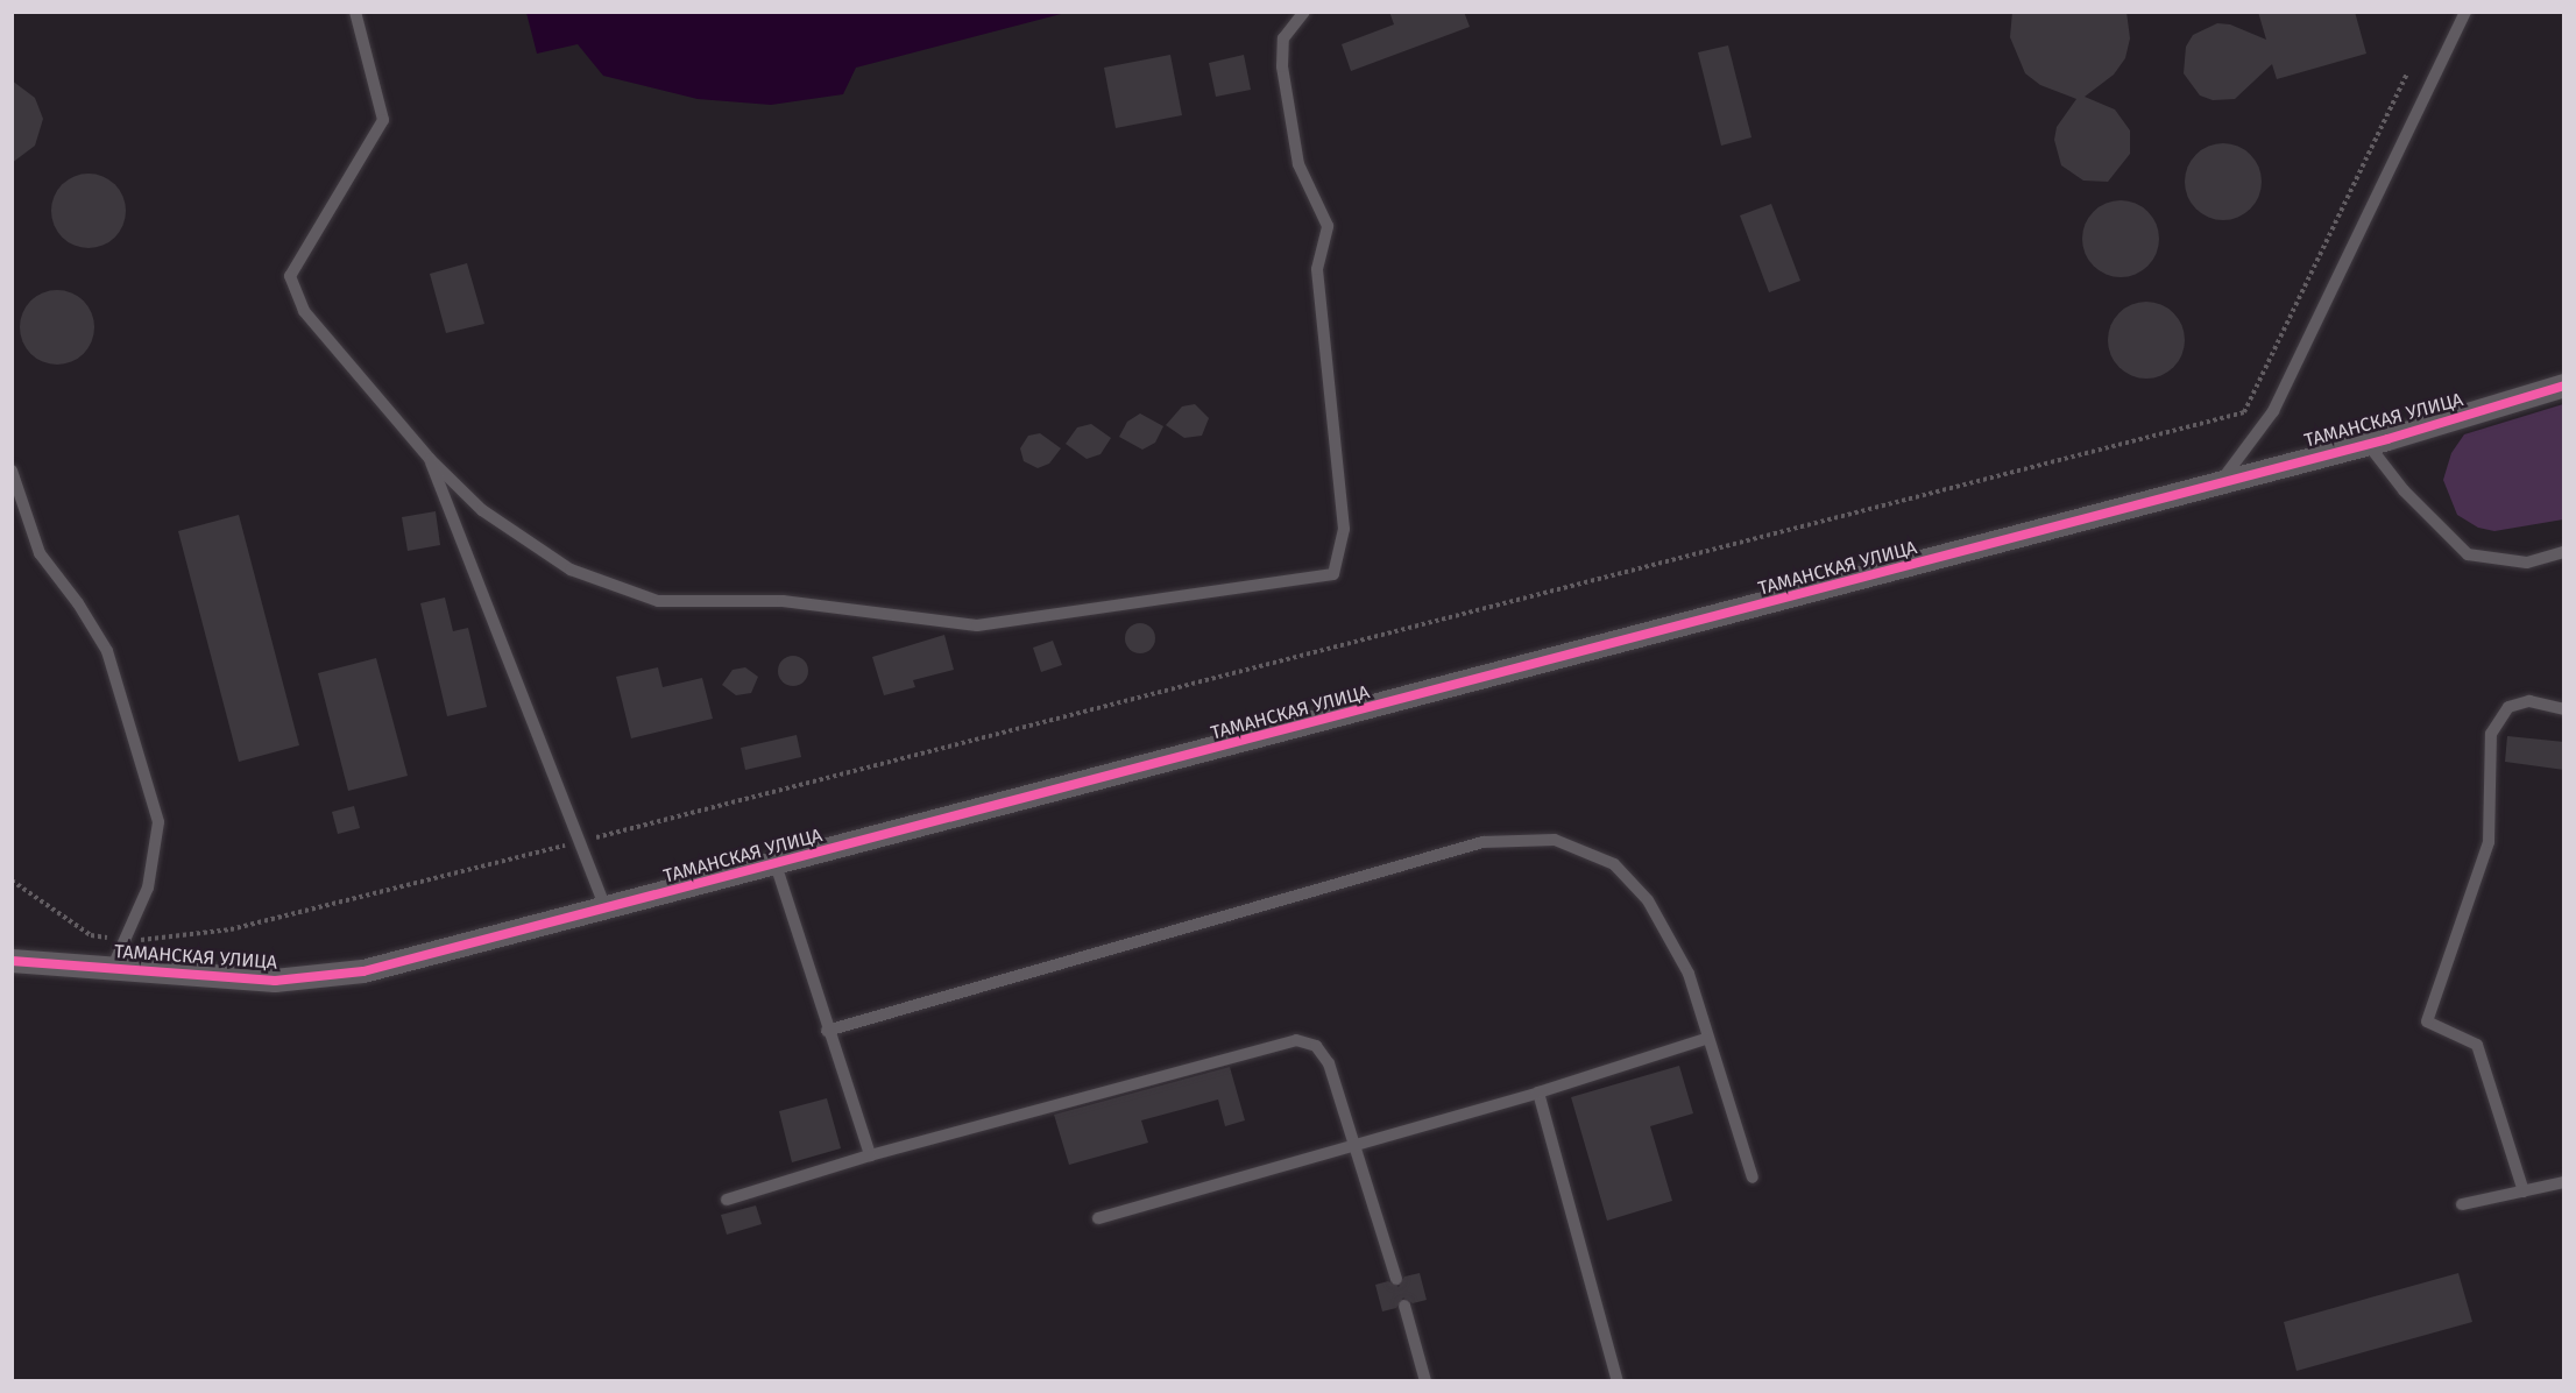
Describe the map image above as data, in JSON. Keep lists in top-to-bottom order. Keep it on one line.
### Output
{"streets":{"street":["ТАМАНСКАЯ УЛИЦА"]}}
